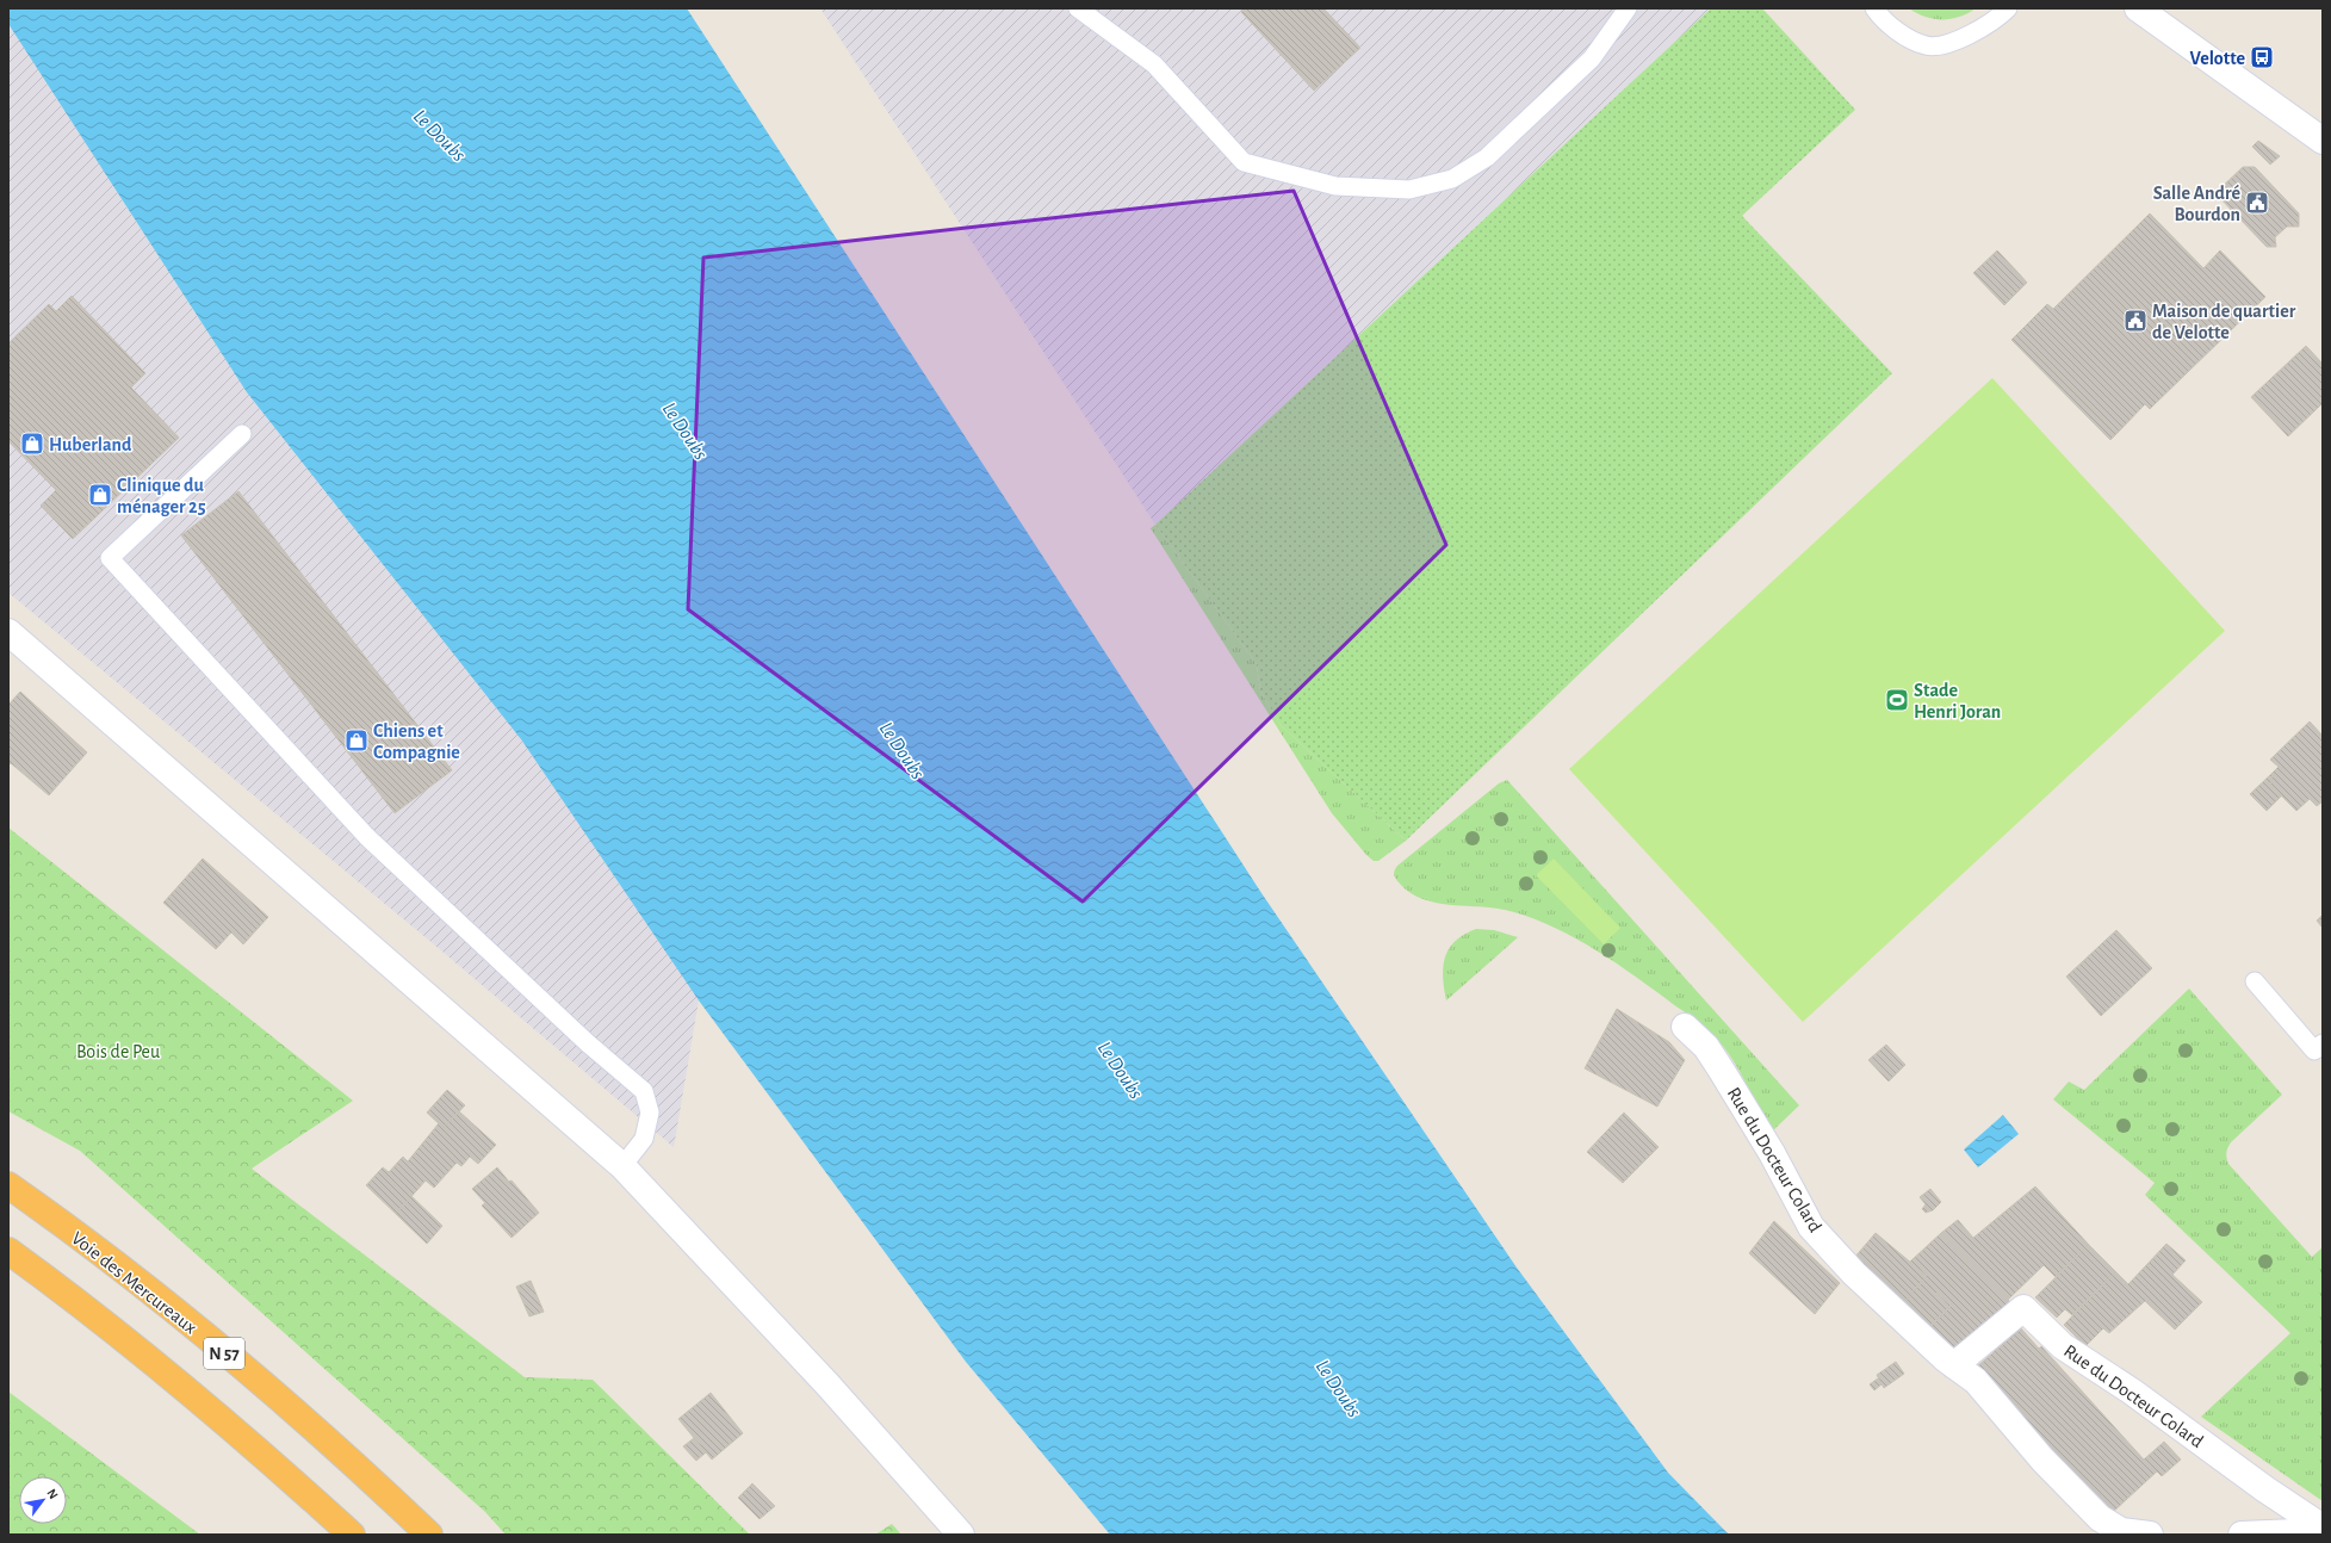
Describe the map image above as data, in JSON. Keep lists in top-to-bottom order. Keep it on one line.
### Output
{"streets":{"highway":["Voie des Mercureaux","N 57"],"street":["Rue du Docteur Colard"]},"water":["Le Doubs"],"parks":["Bois de Peu"],"places":{"bus stop":["Velotte"],"public building":["Salle André Bourdon","Maison de quartier de Velotte"],"shop":["Huberland","Clinique du ménager 25","Chiens et Compagnie"],"sports":["Stade Henri Joran"]},"north":"top right"}
